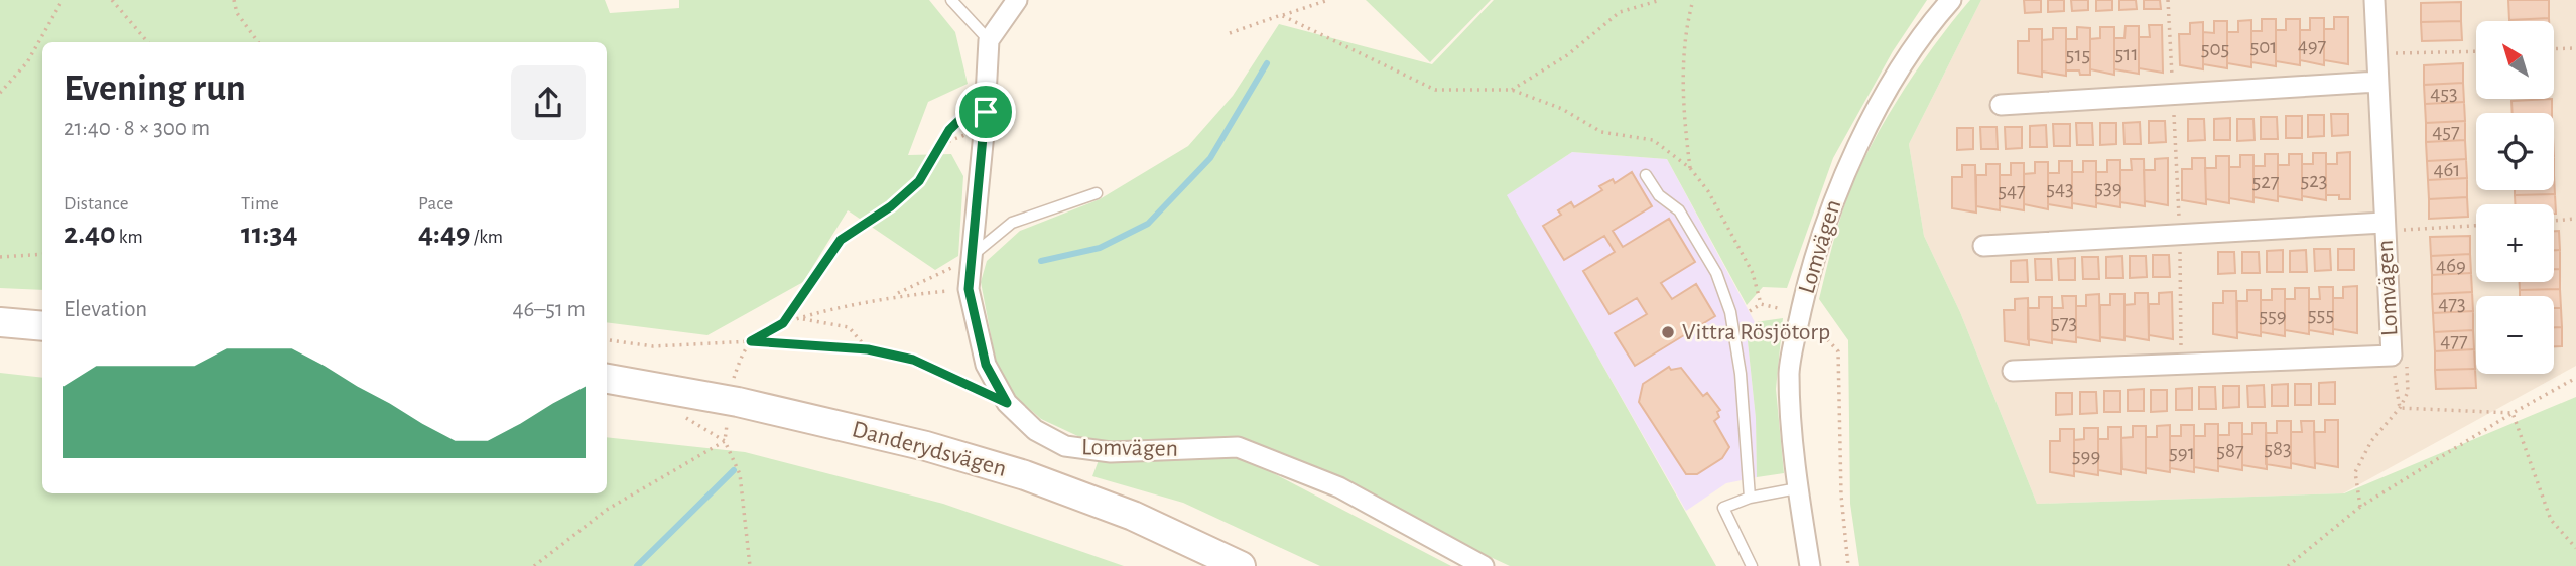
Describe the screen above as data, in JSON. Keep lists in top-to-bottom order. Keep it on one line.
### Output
{"streets":{"main road":["Danderydsvägen"],"street":["Lomvägen"]},"places":["Vittra Rösjötorp"],"house_numbers":["497","501","505","511","515","453","457","461","523","527","539","543","547","469","473","555","559","573","477","583","587","591","599"],"north":"top left","page":{"map_buttons":["+","−"],"heading":["Evening run","21:40 · 8 × 300 m"],"stats":[["Distance","2.40 km"],["Time","11:34"],["Pace","4:49 /km"]],"chart":["Elevation","46–51 m"]}}
